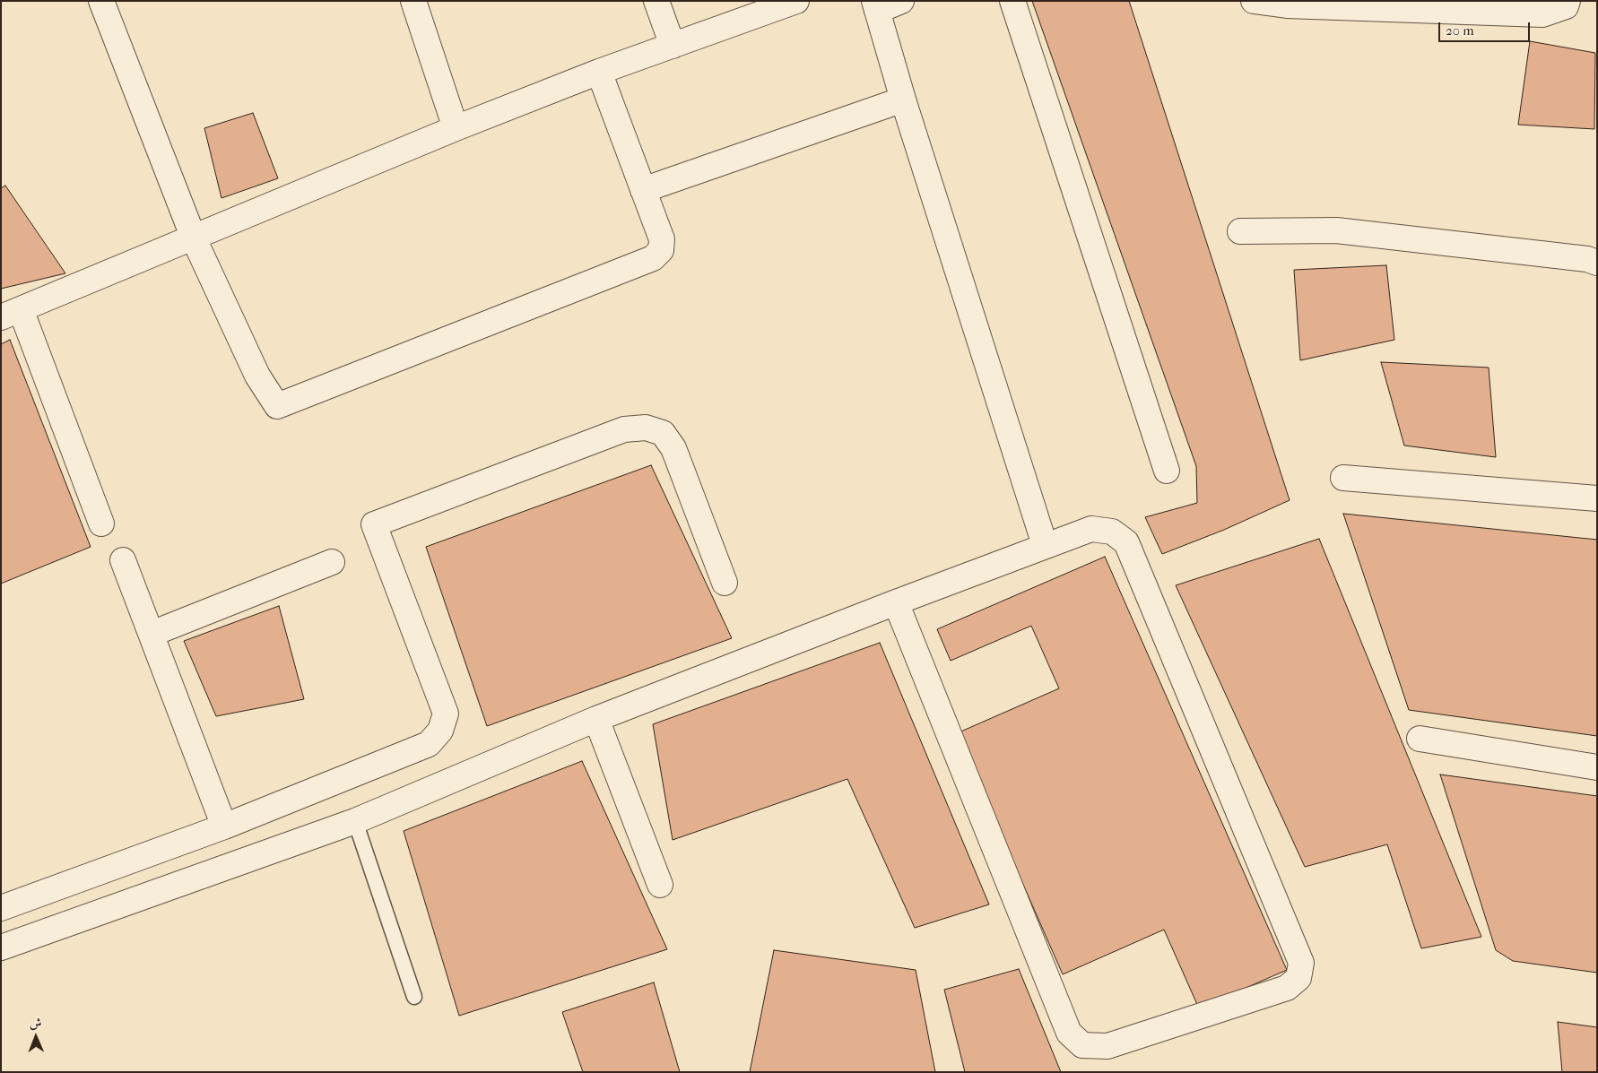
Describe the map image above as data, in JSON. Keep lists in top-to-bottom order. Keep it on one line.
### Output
{"scale_bar":"20 m","north":"top"}
